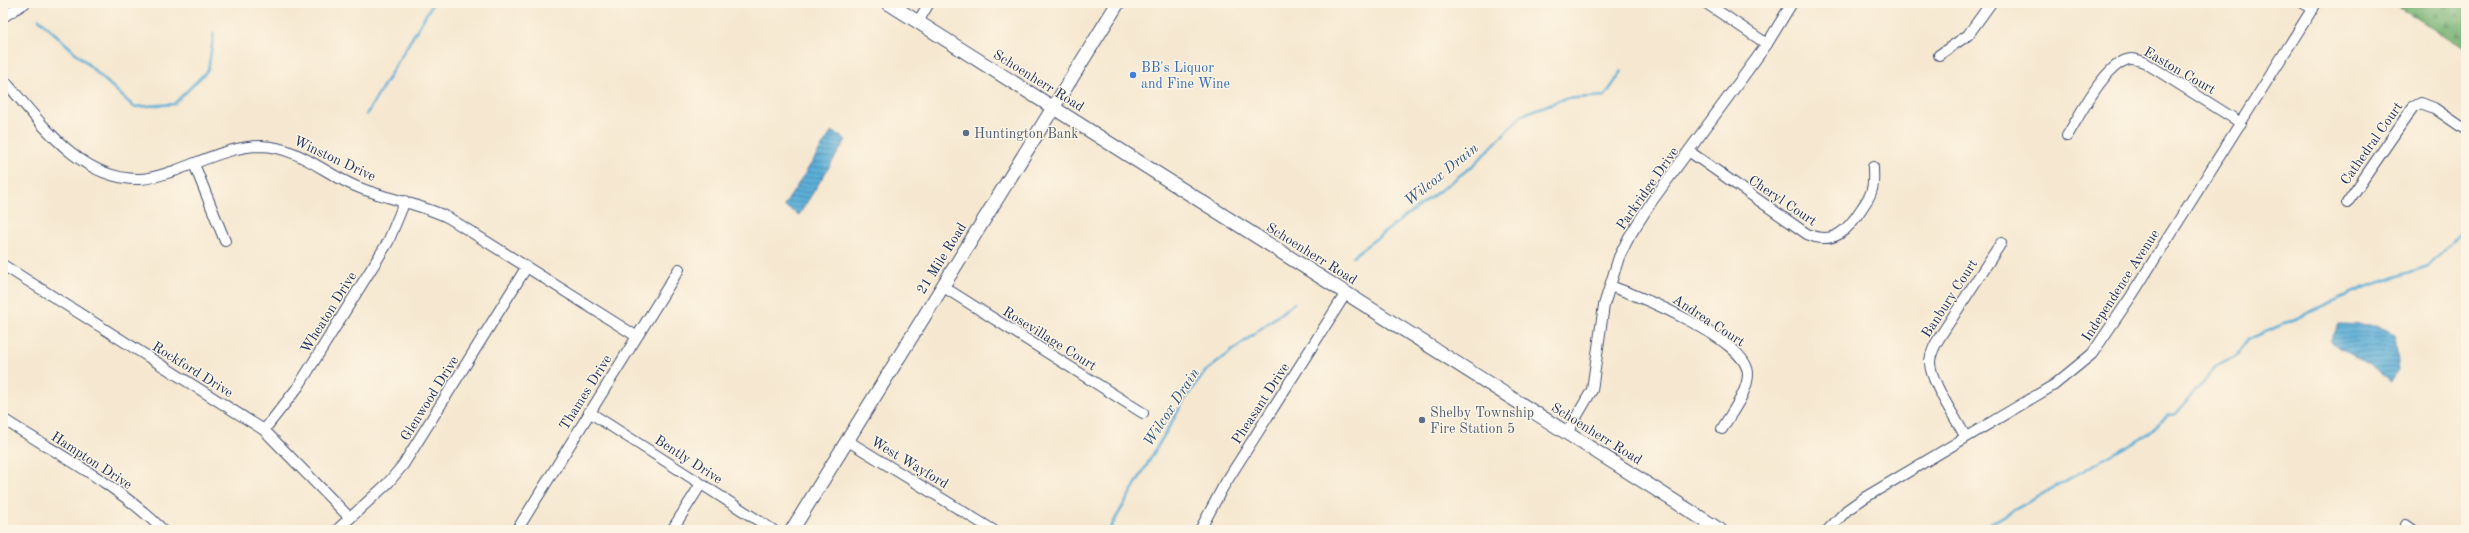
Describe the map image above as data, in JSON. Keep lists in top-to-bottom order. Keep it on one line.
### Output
{"streets":{"street":["Easton Court","Schoenherr Road","Cathedral Court","Winston Drive","Parkridge Drive","Cheryl Court","21 Mile Road","Independence Avenue","Banbury Court","Wheaton Drive","Andrea Court","Rosevillage Court","Rockford Drive","Thames Drive","Glenwood Drive","Pheasant Drive","Bently Drive","Hampton Drive","West Wayford"]},"crossings":[["Easton Court","Independence Avenue"],["Schoenherr Road","Parkridge Drive"],["Schoenherr Road","21 Mile Road"],["Schoenherr Road","Pheasant Drive"],["Winston Drive","Wheaton Drive"],["Winston Drive","Thames Drive"],["Winston Drive","Glenwood Drive"],["Parkridge Drive","Cheryl Court"],["Parkridge Drive","Andrea Court"],["21 Mile Road","Rosevillage Court"],["21 Mile Road","West Wayford"],["Independence Avenue","Banbury Court"],["Wheaton Drive","Rockford Drive"],["Rockford Drive","Glenwood Drive"],["Thames Drive","Bently Drive"]],"water":["Wilcox Drain"],"places":["BB's Liquor and Fine Wine","Huntington Bank","Shelby Township Fire Station 5"]}
